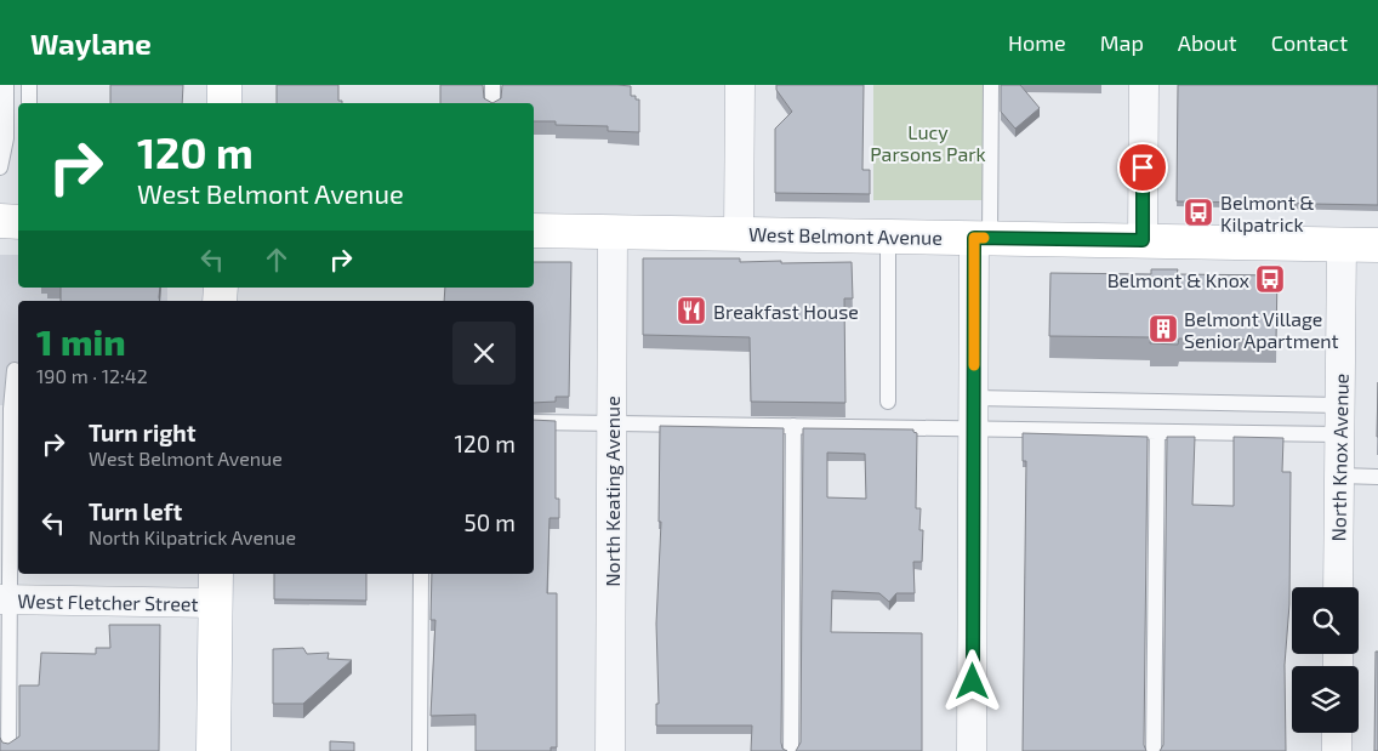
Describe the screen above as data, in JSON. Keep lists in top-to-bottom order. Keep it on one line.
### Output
{"streets":{"main road":["West Belmont Avenue"],"street":["North Knox Avenue","North Keating Avenue","West Fletcher Street"]},"crossings":[["West Belmont Avenue","North Knox Avenue"],["West Belmont Avenue","North Keating Avenue"]],"parks":["Lucy Parsons Park"],"places":{"bus stop":["Belmont & Kilpatrick","Belmont & Knox"],"restaurant":["Breakfast House"],"building":["Belmont Village Senior Apartment"]},"page":{"header":"Waylane","nav":["Home","Map","About","Contact"],"turn":["120 m","West Belmont Avenue"],"heading":["1 min","190 m · 12:42"],"list":[{"name":"Turn right","note":"West Belmont Avenue","value":"120 m"},{"name":"Turn left","note":"North Kilpatrick Avenue","value":"50 m"}]}}
